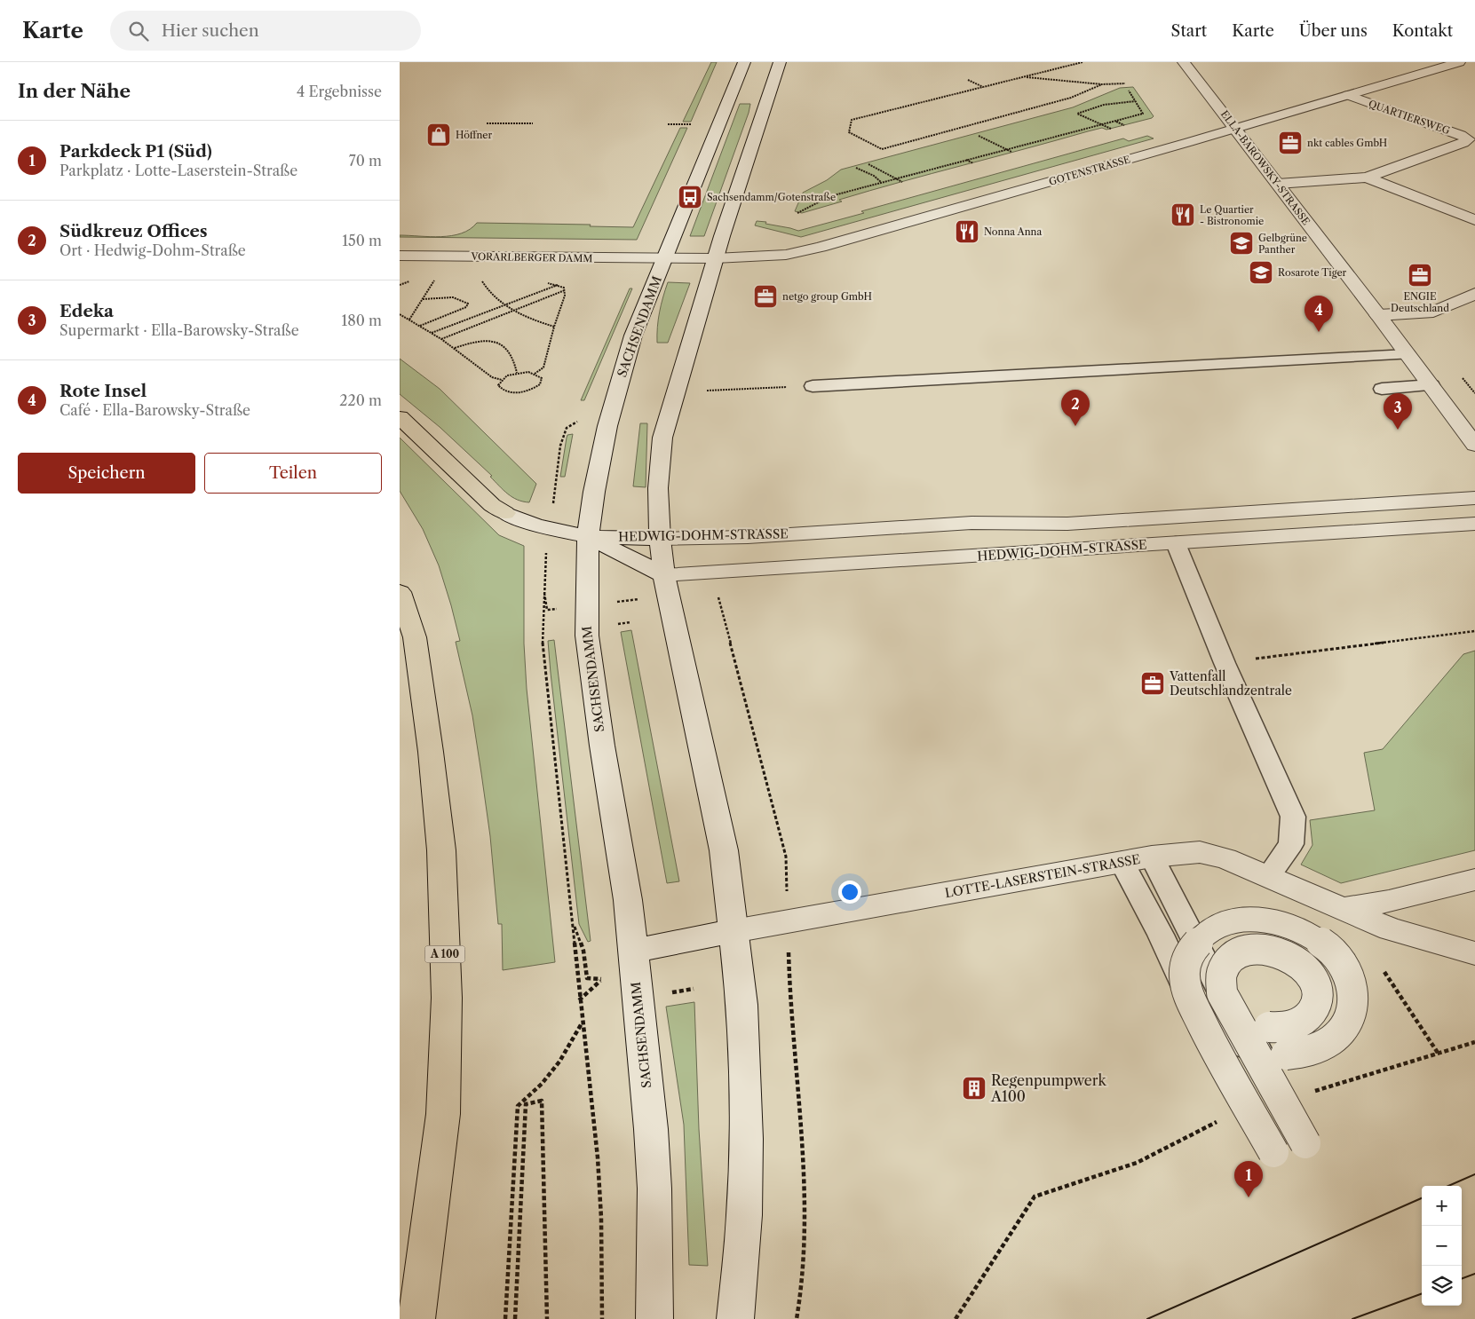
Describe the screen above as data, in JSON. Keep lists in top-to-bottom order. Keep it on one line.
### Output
{"streets":{"highway":["A 100"],"street":["QUARTIERSWEG","ELLA-BAROWSKY-STRASSE","GOTENSTRASSE","VORARLBERGER DAMM","SACHSENDAMM","HEDWIG-DOHM-STRASSE","LOTTE-LASERSTEIN-STRASSE"]},"crossings":[["QUARTIERSWEG","ELLA-BAROWSKY-STRASSE"],["QUARTIERSWEG","GOTENSTRASSE"],["ELLA-BAROWSKY-STRASSE","GOTENSTRASSE"],["GOTENSTRASSE","VORARLBERGER DAMM"],["GOTENSTRASSE","SACHSENDAMM"],["VORARLBERGER DAMM","SACHSENDAMM"],["SACHSENDAMM","HEDWIG-DOHM-STRASSE"],["SACHSENDAMM","LOTTE-LASERSTEIN-STRASSE"]],"places":{"shop":["Höffner"],"office":["nkt cables GmbH","ENGIE Deutschland","netgo group GmbH","Vattenfall Deutschlandzentrale"],"bus stop":["Sachsendamm/Gotenstraße"],"restaurant":["Le Quartier - Bistronomie","Nonna Anna"],"school or university":["Gelbgrüne Panther","Rosarote Tiger"],"building":["Regenpumpwerk A100"]},"page":{"header":"Karte","search":"Hier suchen","nav":["Start","Karte","Über uns","Kontakt"],"heading":["In der Nähe","4 Ergebnisse"],"list":[{"mark":"1","name":"Parkdeck P1 (Süd)","note":"Parkplatz · Lotte-Laserstein-Straße","value":"70 m"},{"mark":"2","name":"Südkreuz Offices","note":"Ort · Hedwig-Dohm-Straße","value":"150 m"},{"mark":"3","name":"Edeka","note":"Supermarkt · Ella-Barowsky-Straße","value":"180 m"},{"mark":"4","name":"Rote Insel","note":"Café · Ella-Barowsky-Straße","value":"220 m"}],"pins":["4","2","3","1"],"buttons":["Speichern","Teilen"],"map_buttons":["+","−"]}}
